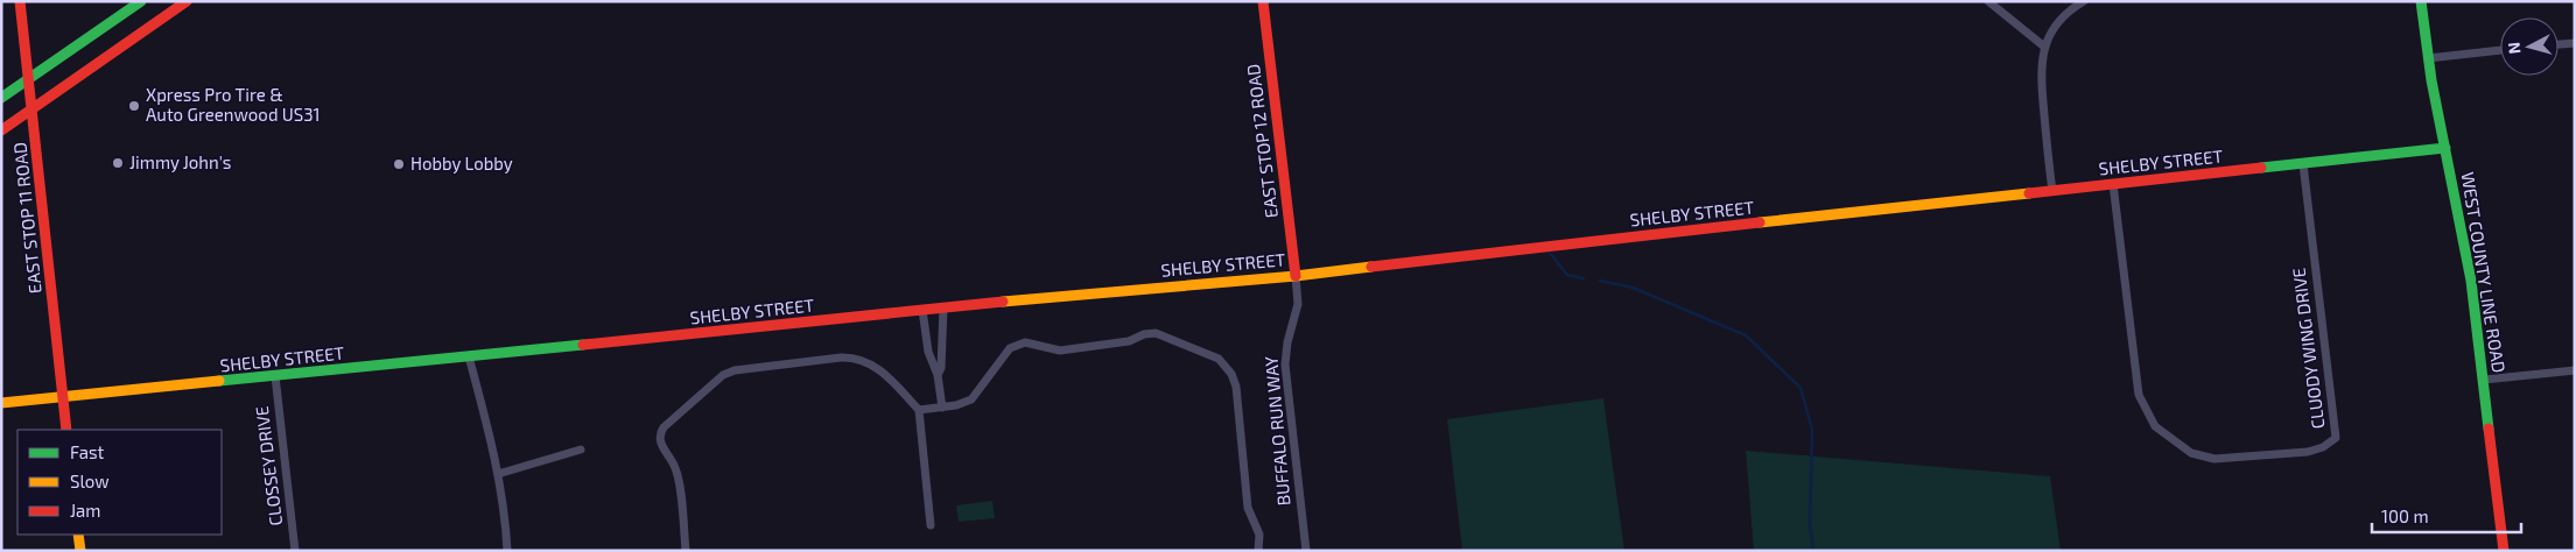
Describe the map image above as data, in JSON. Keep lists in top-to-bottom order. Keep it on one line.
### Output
{"streets":{"street":["EAST STOP 12 ROAD","SHELBY STREET","EAST STOP 11 ROAD","WEST COUNTY LINE ROAD","CLUODY WING DRIVE","BUFFALO RUN WAY","CLOSSEY DRIVE"]},"crossings":[["EAST STOP 12 ROAD","SHELBY STREET"],["EAST STOP 12 ROAD","BUFFALO RUN WAY"],["SHELBY STREET","EAST STOP 11 ROAD"],["SHELBY STREET","WEST COUNTY LINE ROAD"],["SHELBY STREET","CLUODY WING DRIVE"],["SHELBY STREET","BUFFALO RUN WAY"],["SHELBY STREET","CLOSSEY DRIVE"]],"places":["Xpress Pro Tire & Auto Greenwood US31","Jimmy John's","Hobby Lobby"],"legend":["Fast","Slow","Jam"],"scale_bar":"100 m","north":"left"}
